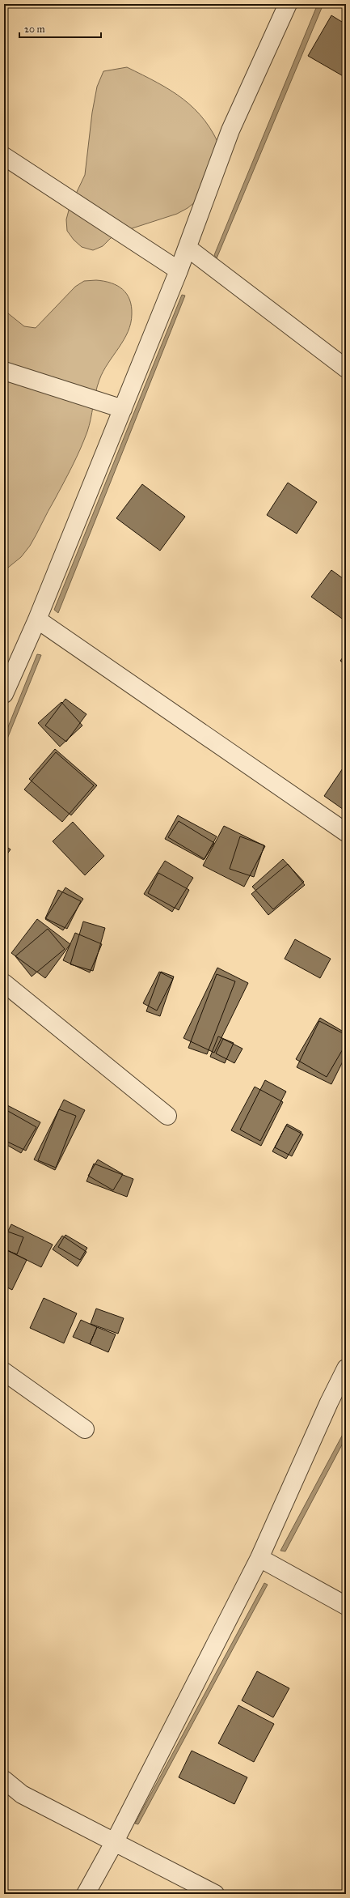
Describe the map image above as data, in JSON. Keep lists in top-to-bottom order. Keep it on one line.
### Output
{"scale_bar":"20 m"}
